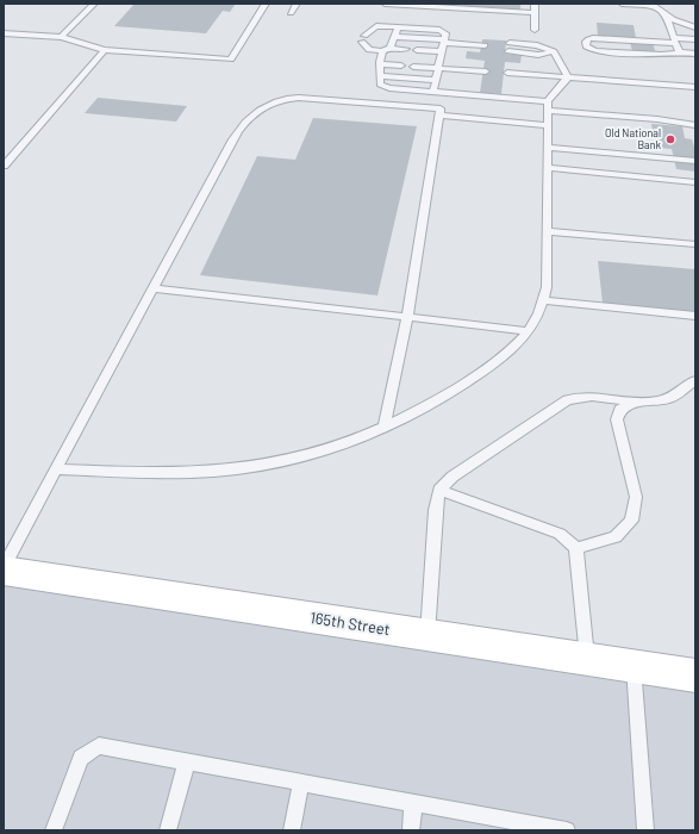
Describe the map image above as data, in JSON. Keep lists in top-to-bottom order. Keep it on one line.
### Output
{"streets":{"main road":["165th Street"]},"places":["Old National Bank"]}
